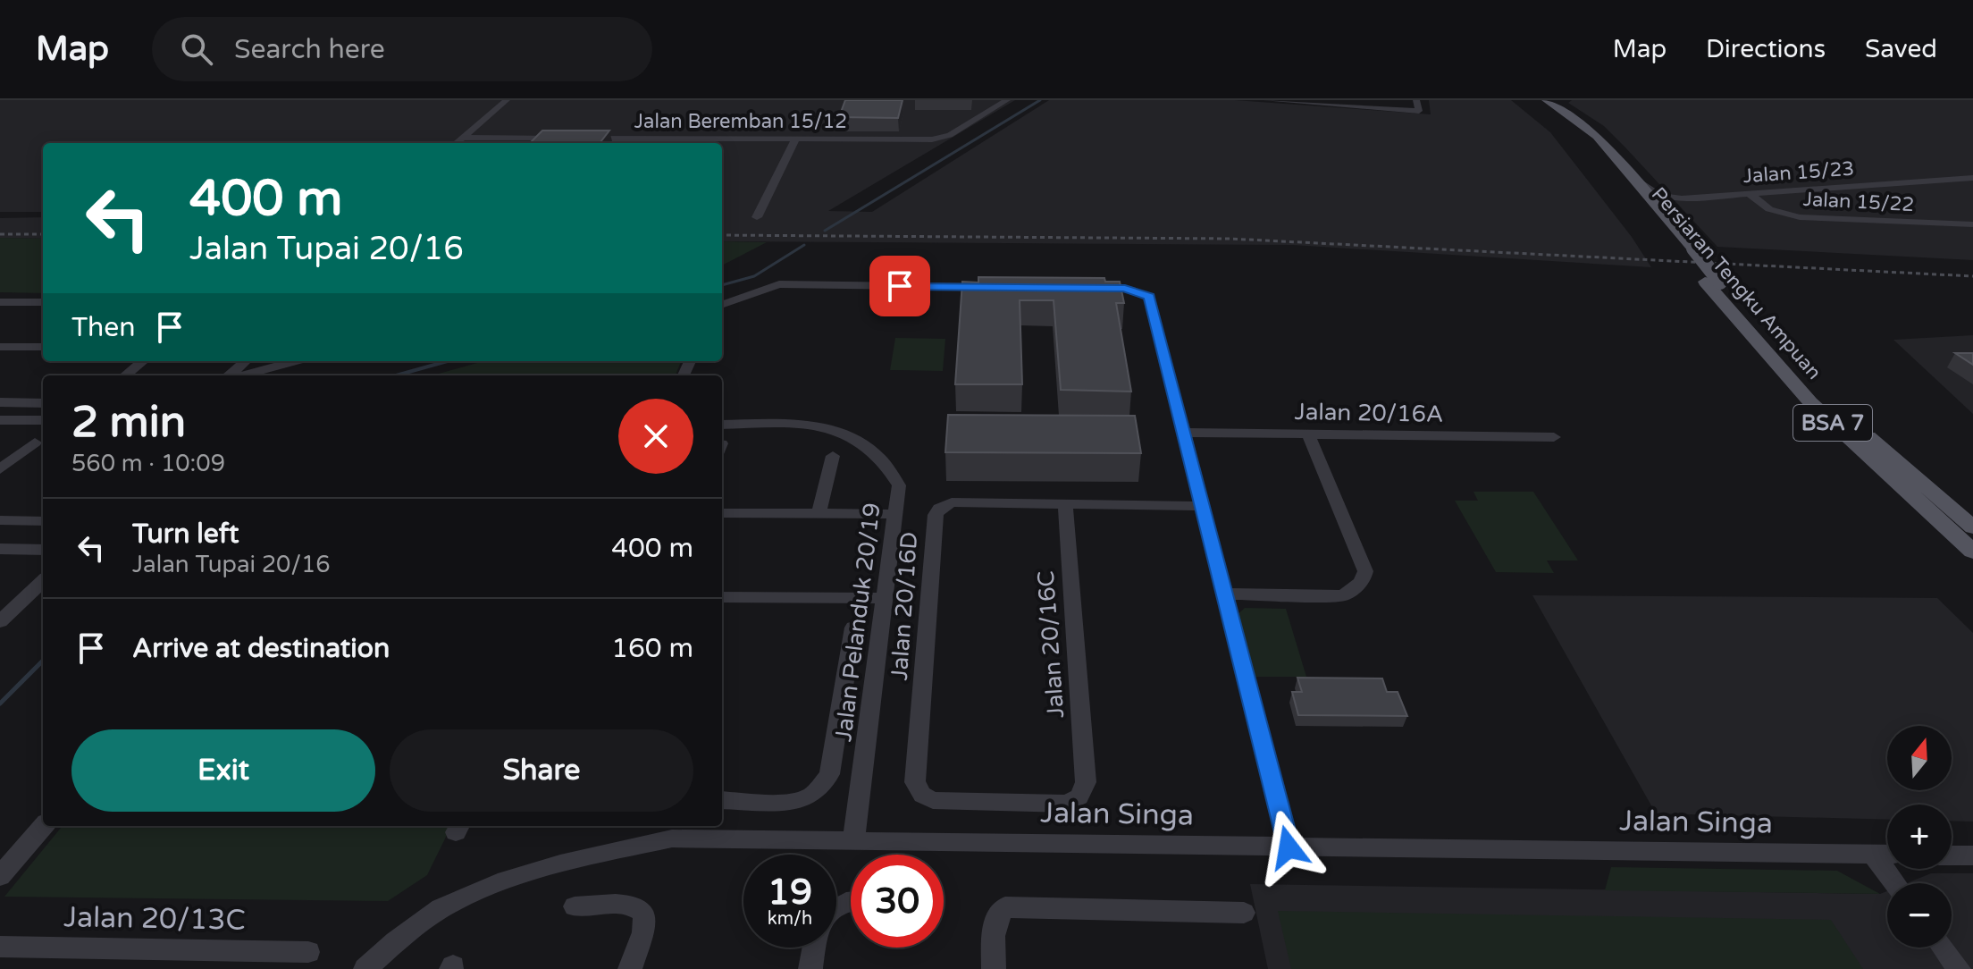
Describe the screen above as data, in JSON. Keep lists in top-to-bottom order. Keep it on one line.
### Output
{"streets":{"main road":["Persiaran Tengku Ampuan","BSA 7"],"street":["Jalan Beremban 15/12","Jalan 15/23","Jalan 15/22","Jalan 20/16A","Jalan 20/16D","Jalan Pelanduk 20/19","Jalan 20/16C","Jalan Singa","Jalan 20/13C"]},"crossings":[["Jalan 15/23","Jalan 15/22"],["Jalan 15/23","Persiaran Tengku Ampuan"],["Jalan 20/16D","Jalan 20/16C"],["Jalan Pelanduk 20/19","Jalan Singa"]],"north":"top","page":{"header":"Map","search":"Search here","nav":["Map","Directions","Saved"],"turn":["400 m","Jalan Tupai 20/16"],"then":"Then","heading":["2 min","560 m · 10:09"],"list":[{"name":"Turn left","note":"Jalan Tupai 20/16","value":"400 m"},{"name":"Arrive at destination","value":"160 m"}],"buttons":["Exit","Share"],"map_buttons":["+","−"],"speed":"19 km/h","limit":"30"}}
